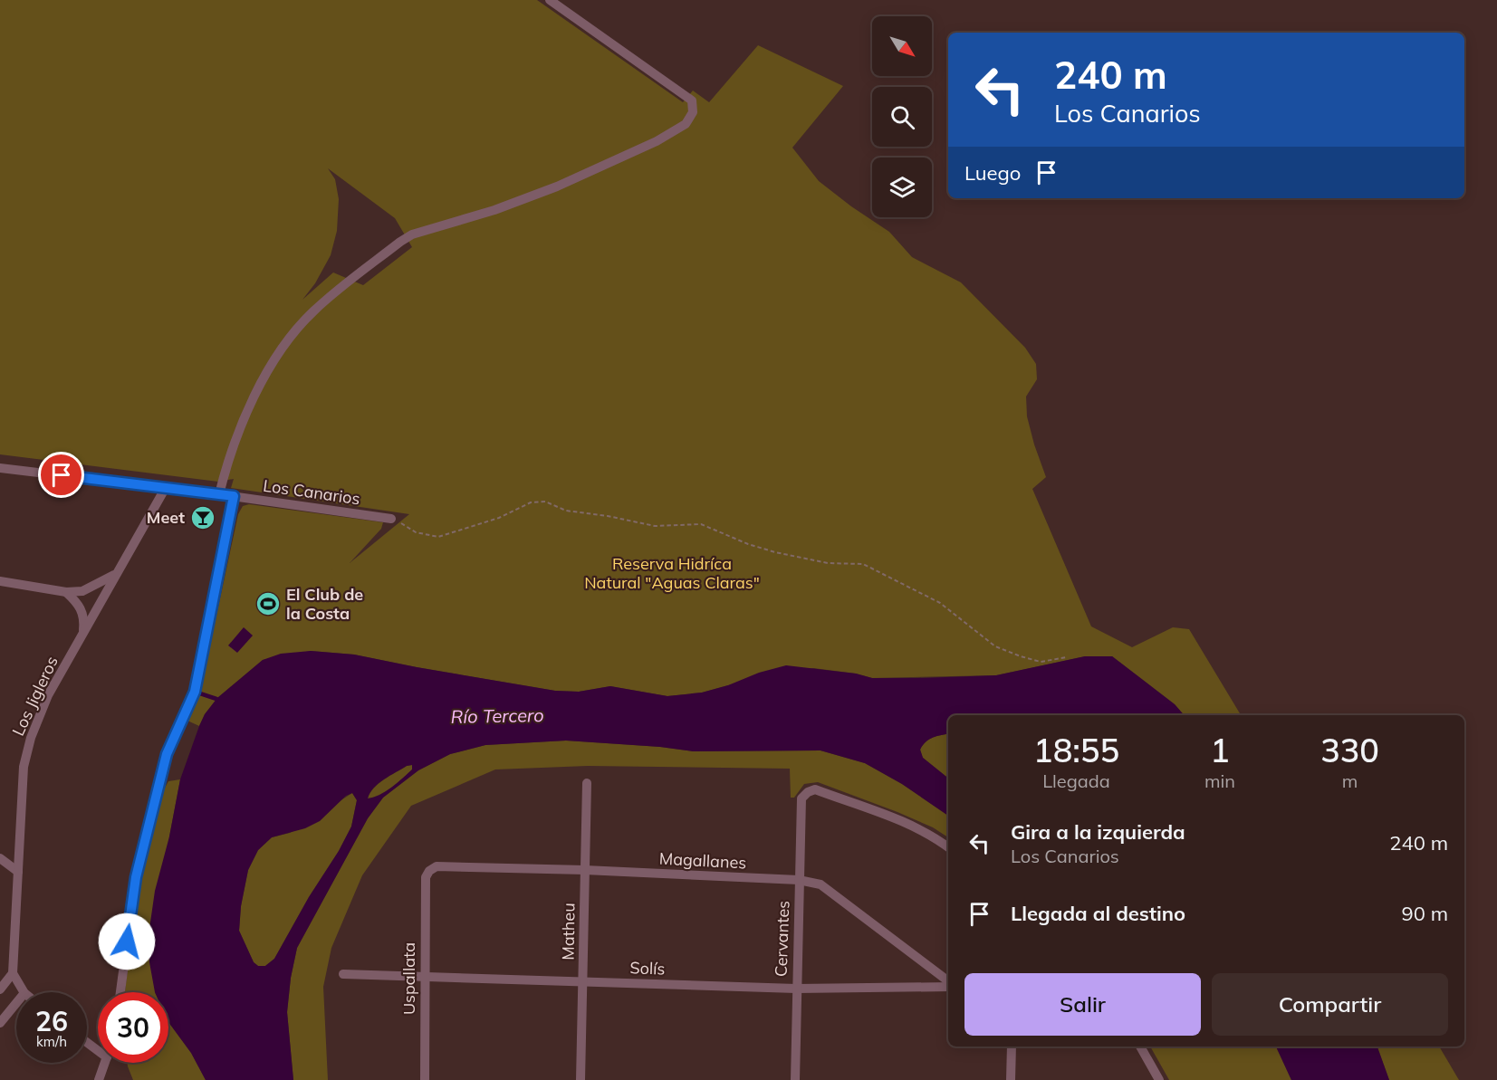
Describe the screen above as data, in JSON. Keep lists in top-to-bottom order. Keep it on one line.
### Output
{"streets":{"street":["Los Canarios","Los Jigleros","Magallanes","Matheu","Cervantes","Solís","Uspallata"]},"crossings":[["Los Canarios","Los Jigleros"],["Magallanes","Matheu"],["Magallanes","Cervantes"],["Magallanes","Uspallata"],["Matheu","Solís"],["Cervantes","Solís"],["Solís","Uspallata"]],"water":["Río Tercero"],"parks":["Reserva Hidríca Natural \"Aguas Claras\""],"places":{"bar":["Meet"],"sports":["El Club de la Costa"]},"north":"bottom right","page":{"turn":["240 m","Los Canarios"],"then":"Luego","eta":["18:55","Llegada","1","min","330","m"],"list":[{"name":"Gira a la izquierda","note":"Los Canarios","value":"240 m"},{"name":"Llegada al destino","value":"90 m"}],"buttons":["Salir","Compartir"],"speed":"26 km/h","limit":"30"}}
